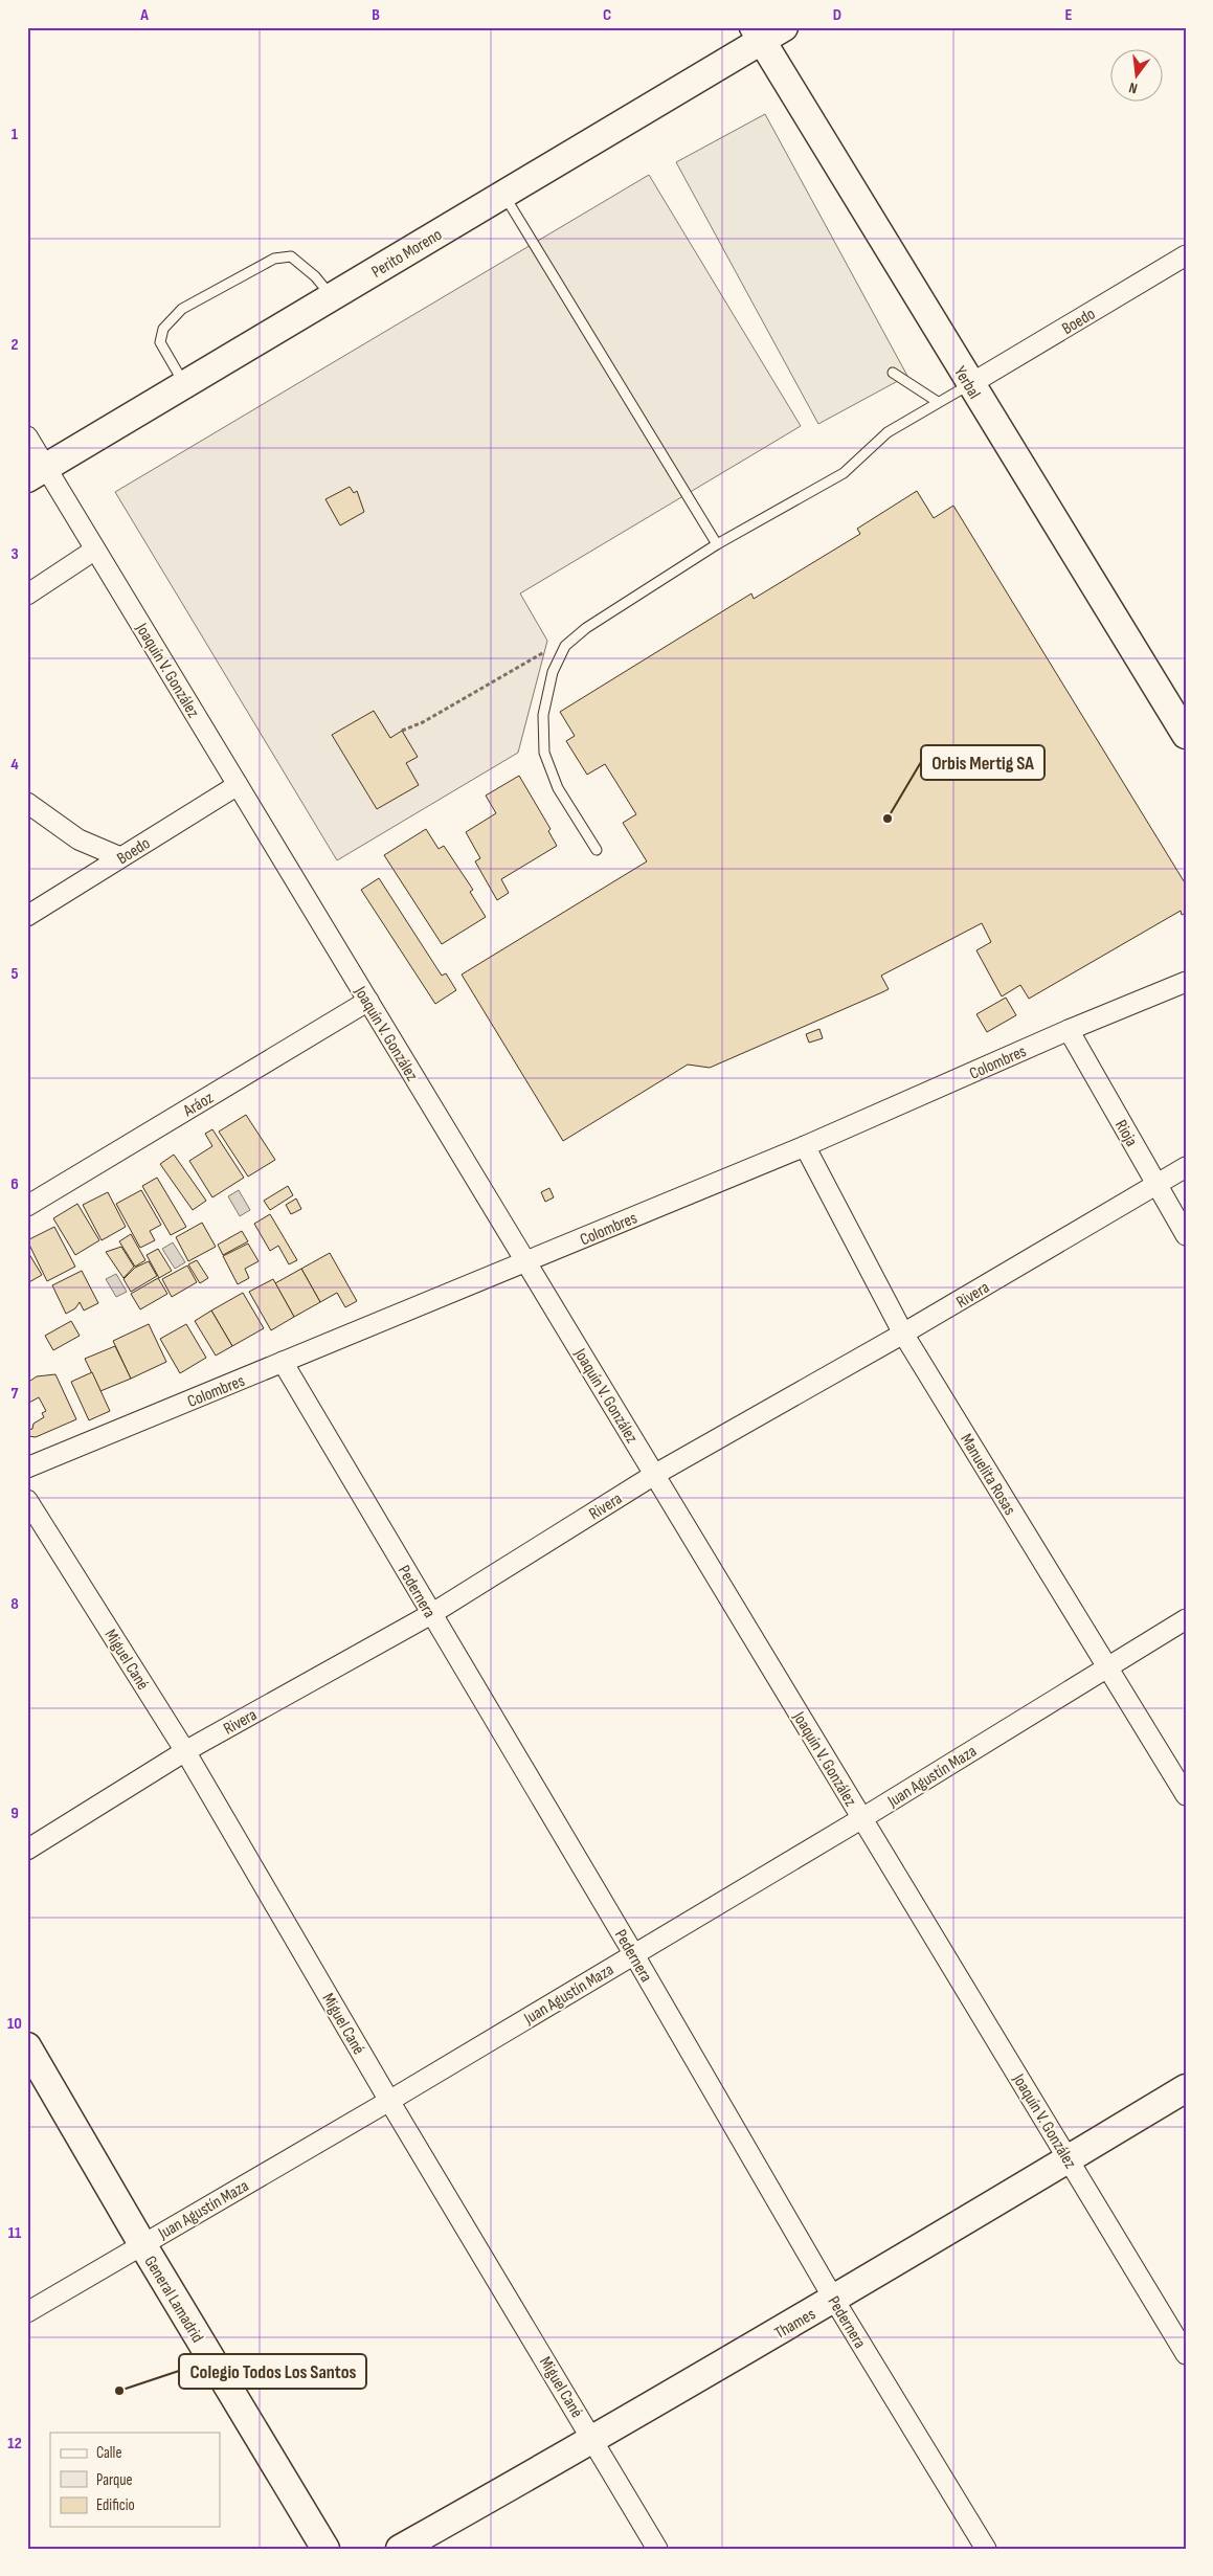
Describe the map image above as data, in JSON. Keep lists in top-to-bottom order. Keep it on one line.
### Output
{"streets":{"street":["Perito Moreno","Boedo","Yerbal","Joaquín V. González","Colombres","Aráoz","Rioja","Rivera","Manuelita Rosas","Pedernera","Miguel Cané","Juan Agustín Maza","General Lamadrid","Thames"]},"crossings":[["Perito Moreno","Yerbal"],["Perito Moreno","Joaquín V. González"],["Boedo","Yerbal"],["Boedo","Joaquín V. González"],["Joaquín V. González","Colombres"],["Joaquín V. González","Aráoz"],["Joaquín V. González","Rivera"],["Joaquín V. González","Juan Agustín Maza"],["Joaquín V. González","Thames"],["Colombres","Rioja"],["Colombres","Manuelita Rosas"],["Colombres","Pedernera"],["Rioja","Rivera"],["Rivera","Manuelita Rosas"],["Rivera","Pedernera"],["Rivera","Miguel Cané"],["Manuelita Rosas","Juan Agustín Maza"],["Pedernera","Juan Agustín Maza"],["Pedernera","Thames"],["Miguel Cané","Juan Agustín Maza"],["Miguel Cané","Thames"],["Juan Agustín Maza","General Lamadrid"]],"places":["Orbis Mertig SA","Colegio Todos Los Santos"],"legend":["Calle","Parque","Edificio"],"north":"bottom","grid":{"columns":["A","B","C","D","E"],"rows":["1","2","3","4","5","6","7","8","9","10","11","12"]}}
